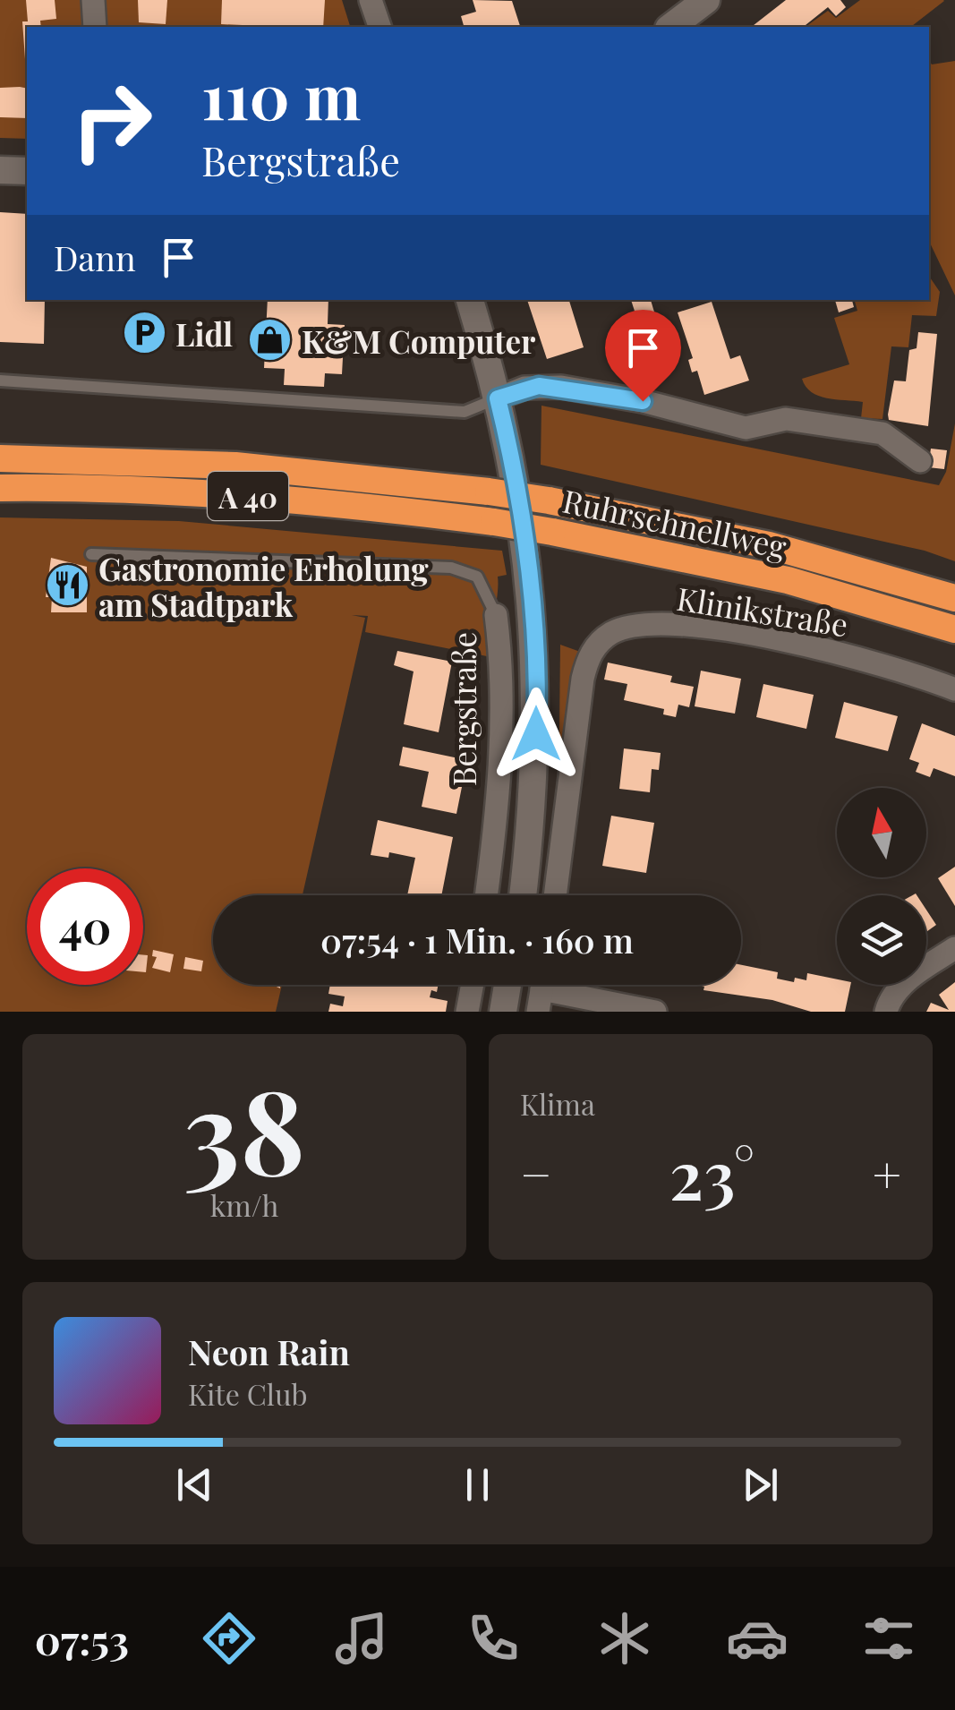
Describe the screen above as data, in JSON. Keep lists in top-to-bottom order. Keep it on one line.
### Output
{"streets":{"highway":["A 40","Ruhrschnellweg"],"street":["Klinikstraße","Bergstraße"]},"places":{"parking":["Lidl"],"shop":["K&M Computer"],"restaurant":["Gastronomie Erholung am Stadtpark"]},"north":"top","page":{"turn":["110 m","Bergstraße"],"then":"Dann","limit":"40","trip":"07:54 · 1 Min. · 160 m","tile":[["38","km/h"],"Klima"],"heat":["−","23°","+"],"song":["Neon Rain","Kite Club"],"tabs":"07:53"}}
